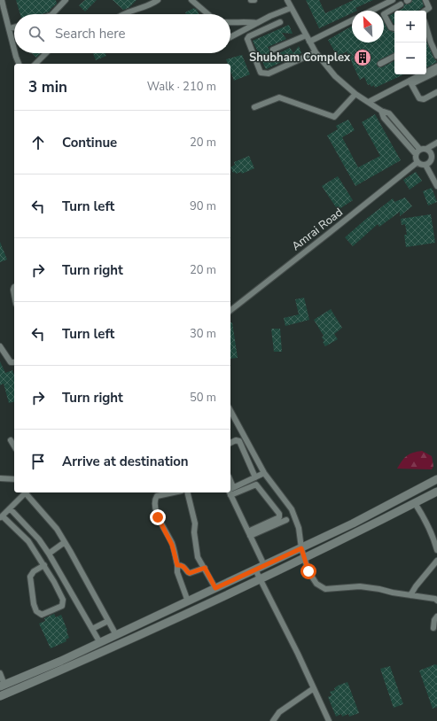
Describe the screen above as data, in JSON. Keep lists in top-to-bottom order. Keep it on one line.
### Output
{"streets":{"street":["Amrai Road"]},"places":{"building":["Shubham Complex"]},"north":"top left","page":{"map_buttons":["+","−"],"search":"Search here","heading":["3 min","Walk · 210 m"],"list":[["Continue","20 m"],["Turn left","90 m"],["Turn right","20 m"],["Turn left","30 m"],["Turn right","50 m"],"Arrive at destination"]}}
